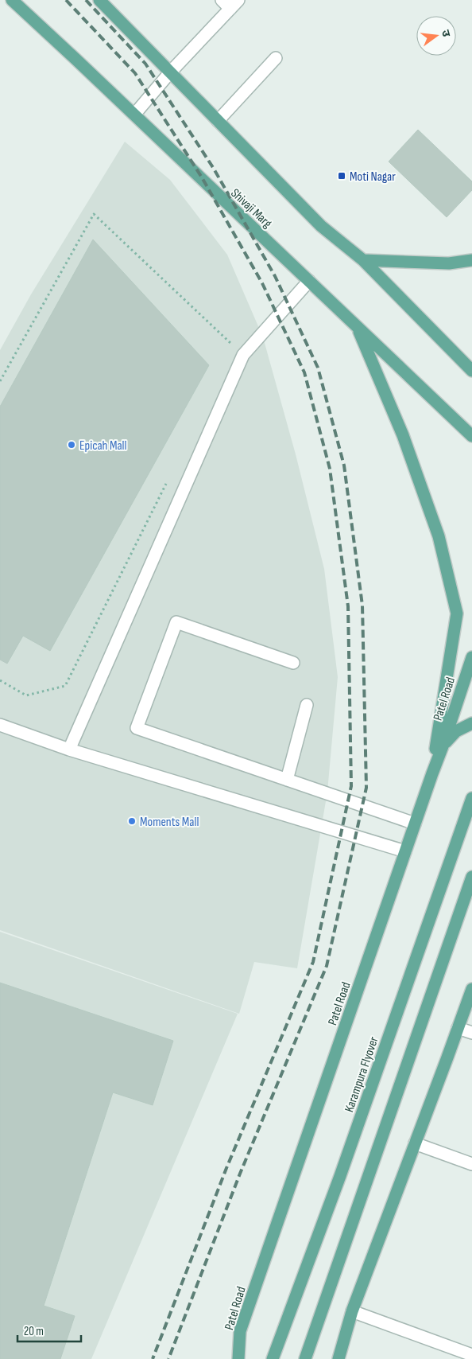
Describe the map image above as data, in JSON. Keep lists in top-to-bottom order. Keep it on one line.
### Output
{"streets":{"main road":["Shivaji Marg","Patel Road","Karampura Flyover"]},"places":{"transit":["Moti Nagar"],"other":["Epicah Mall","Moments Mall"]},"scale_bar":"20 m","north":"right"}
